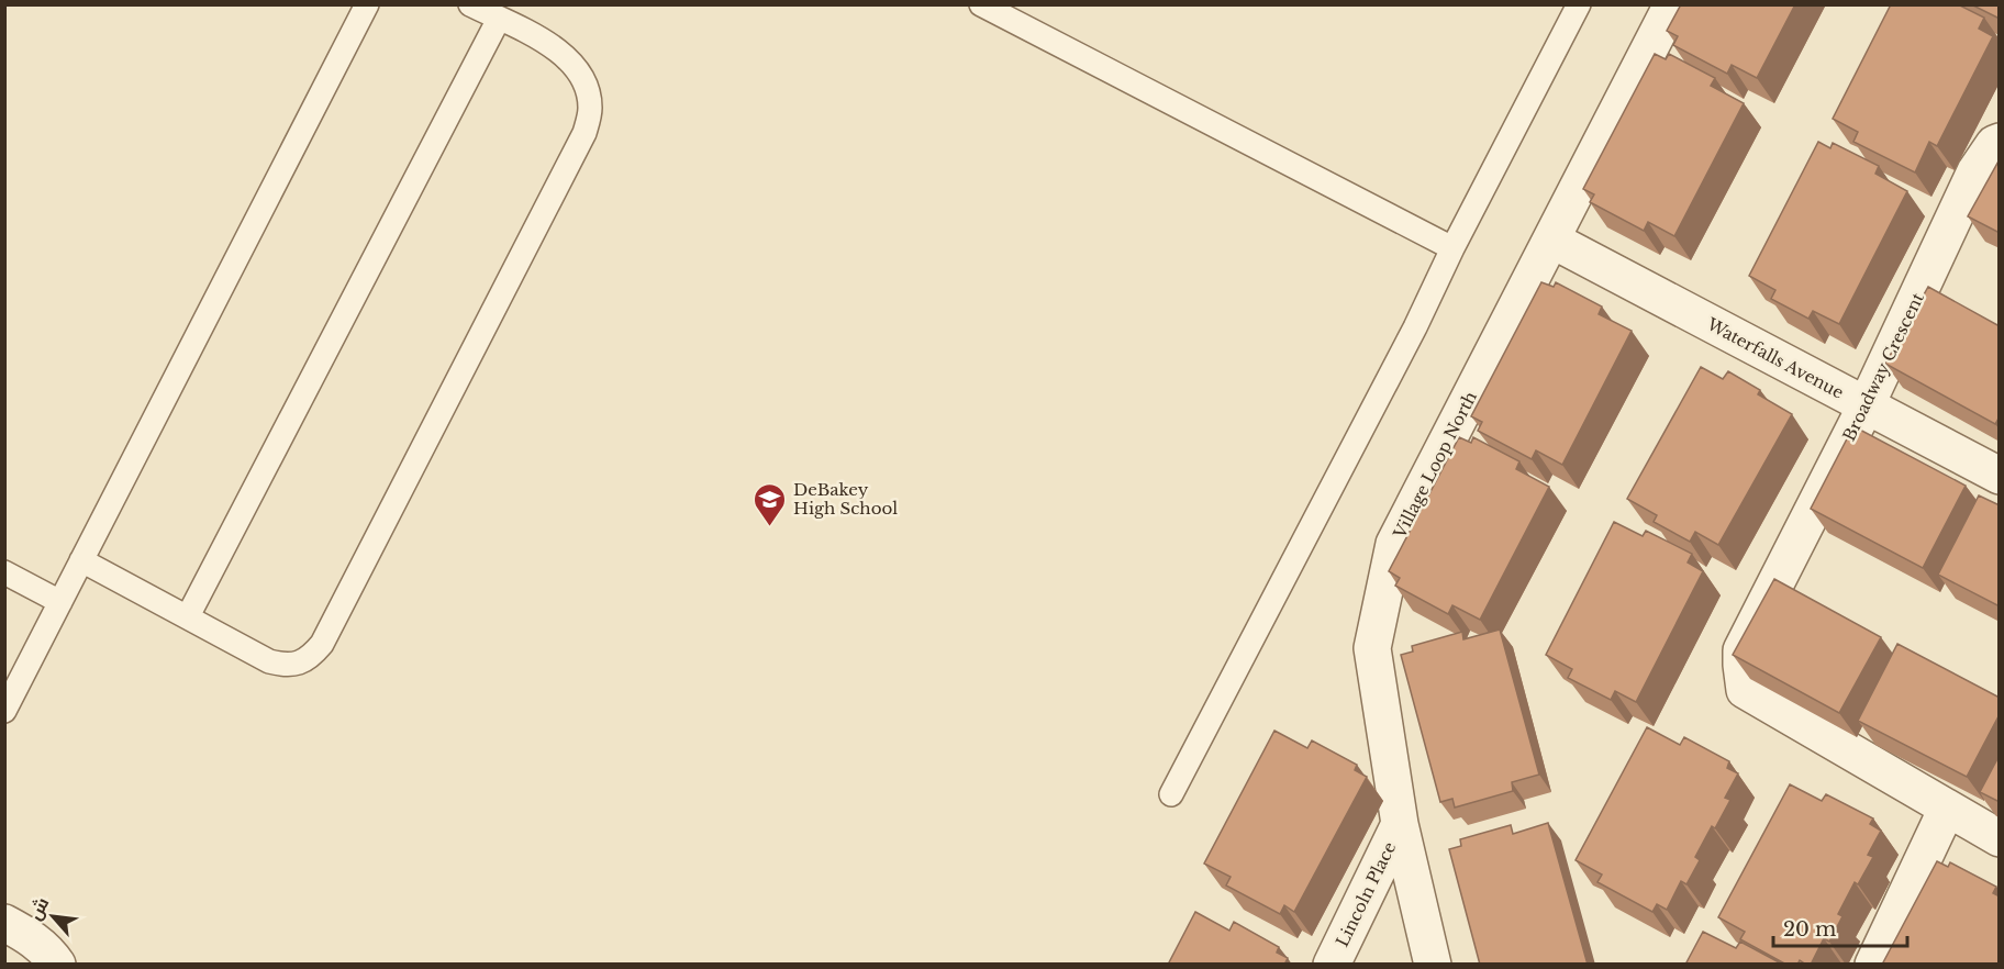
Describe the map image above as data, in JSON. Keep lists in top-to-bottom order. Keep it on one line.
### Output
{"streets":{"street":["Waterfalls Avenue","Broadway Crescent","Village Loop North","Lincoln Place"]},"crossings":[["Waterfalls Avenue","Broadway Crescent"],["Waterfalls Avenue","Village Loop North"],["Village Loop North","Lincoln Place"]],"places":{"school or university":["DeBakey High School"]},"scale_bar":"20 m","north":"top left"}
